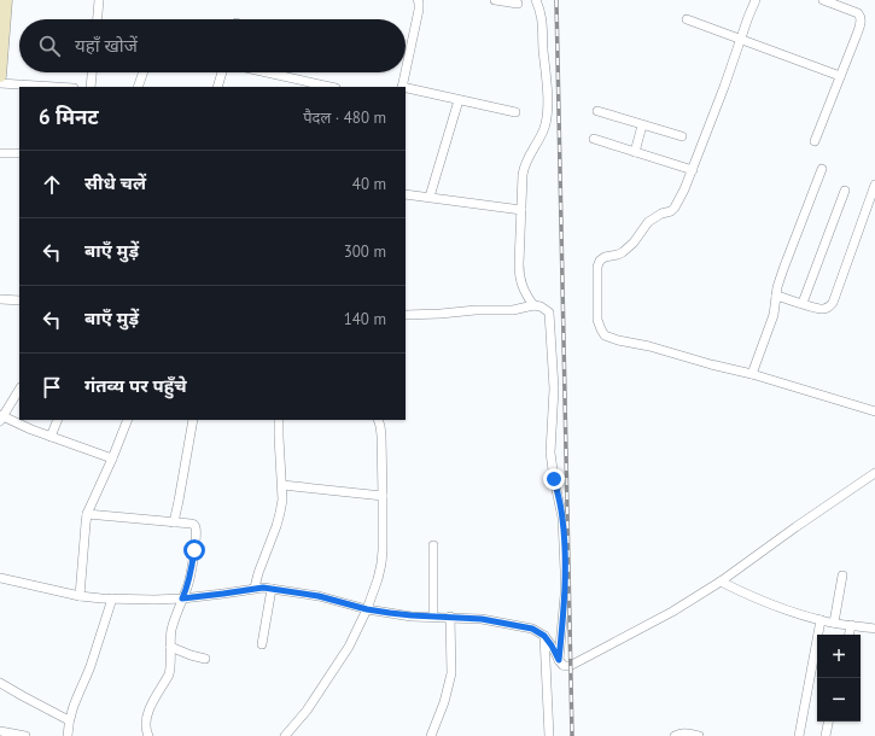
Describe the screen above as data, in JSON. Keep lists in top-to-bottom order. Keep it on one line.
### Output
{"page":{"search":"यहाँ खोजें","heading":["6 मिनट","पैदल · 480 m"],"list":[["सीधे चलें","40 m"],["बाएँ मुड़ें","300 m"],["बाएँ मुड़ें","140 m"],"गंतव्य पर पहुँचे"],"map_buttons":["+","−"]}}
